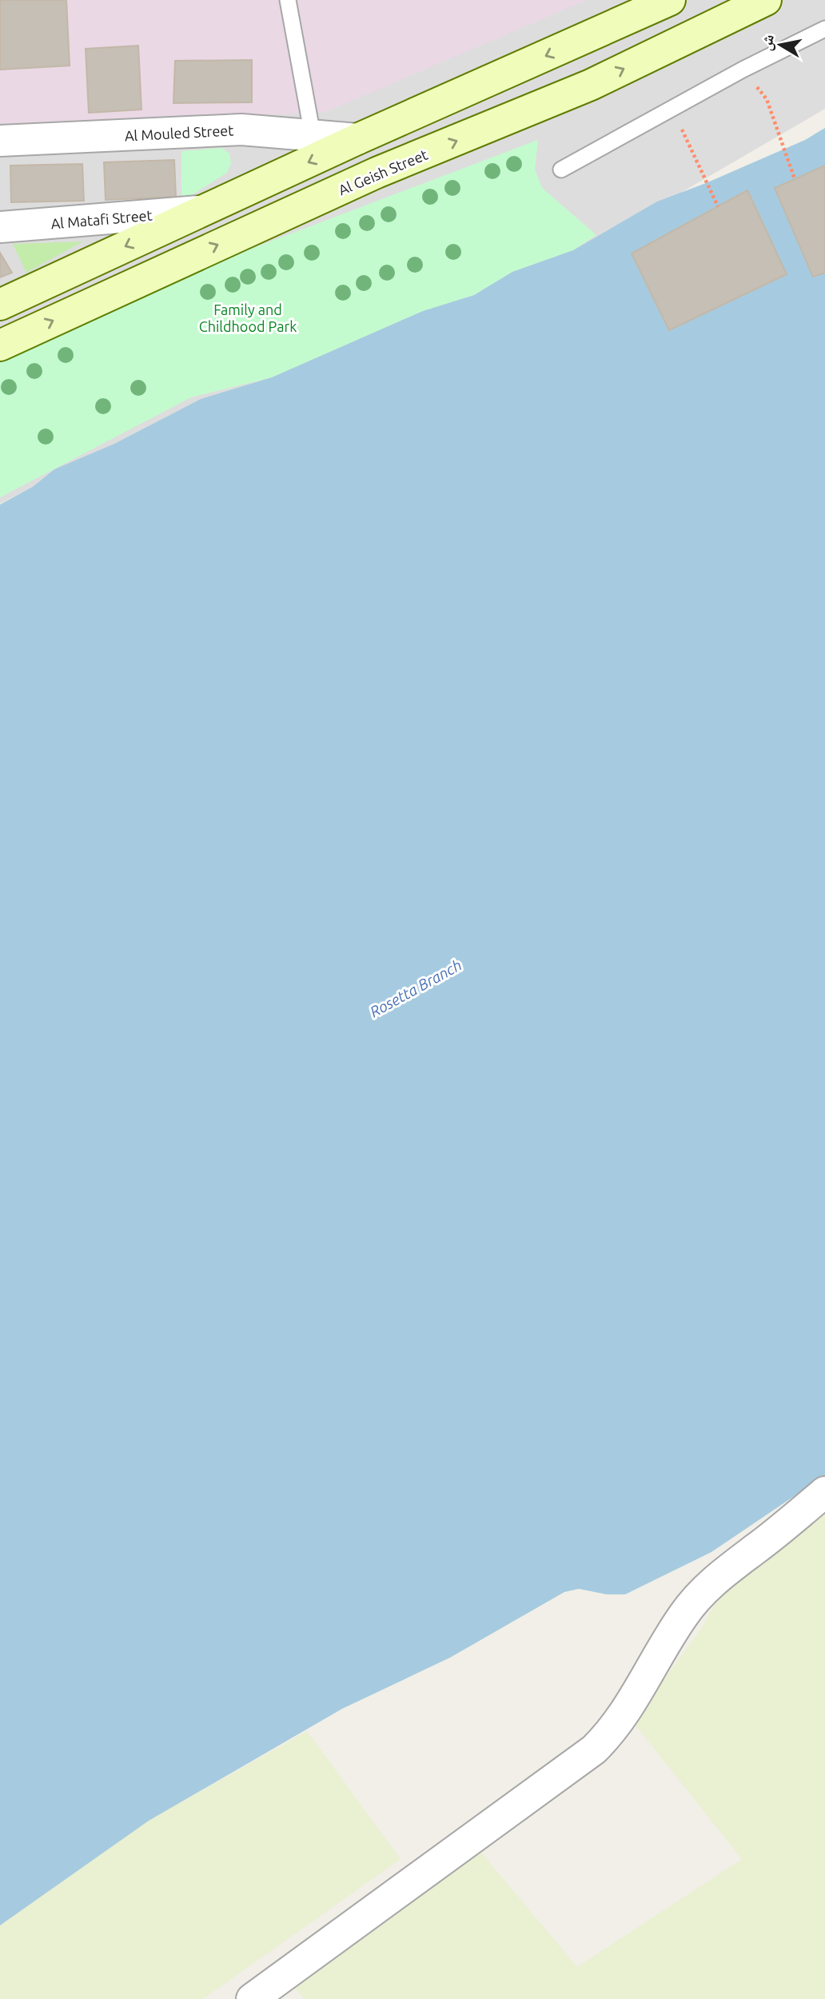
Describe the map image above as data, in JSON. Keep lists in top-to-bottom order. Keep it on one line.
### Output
{"streets":{"main road":["Al Geish Street"],"street":["Al Mouled Street","Al Matafi Street"]},"water":["Rosetta Branch"],"parks":["Family and Childhood Park"],"north":"left"}
